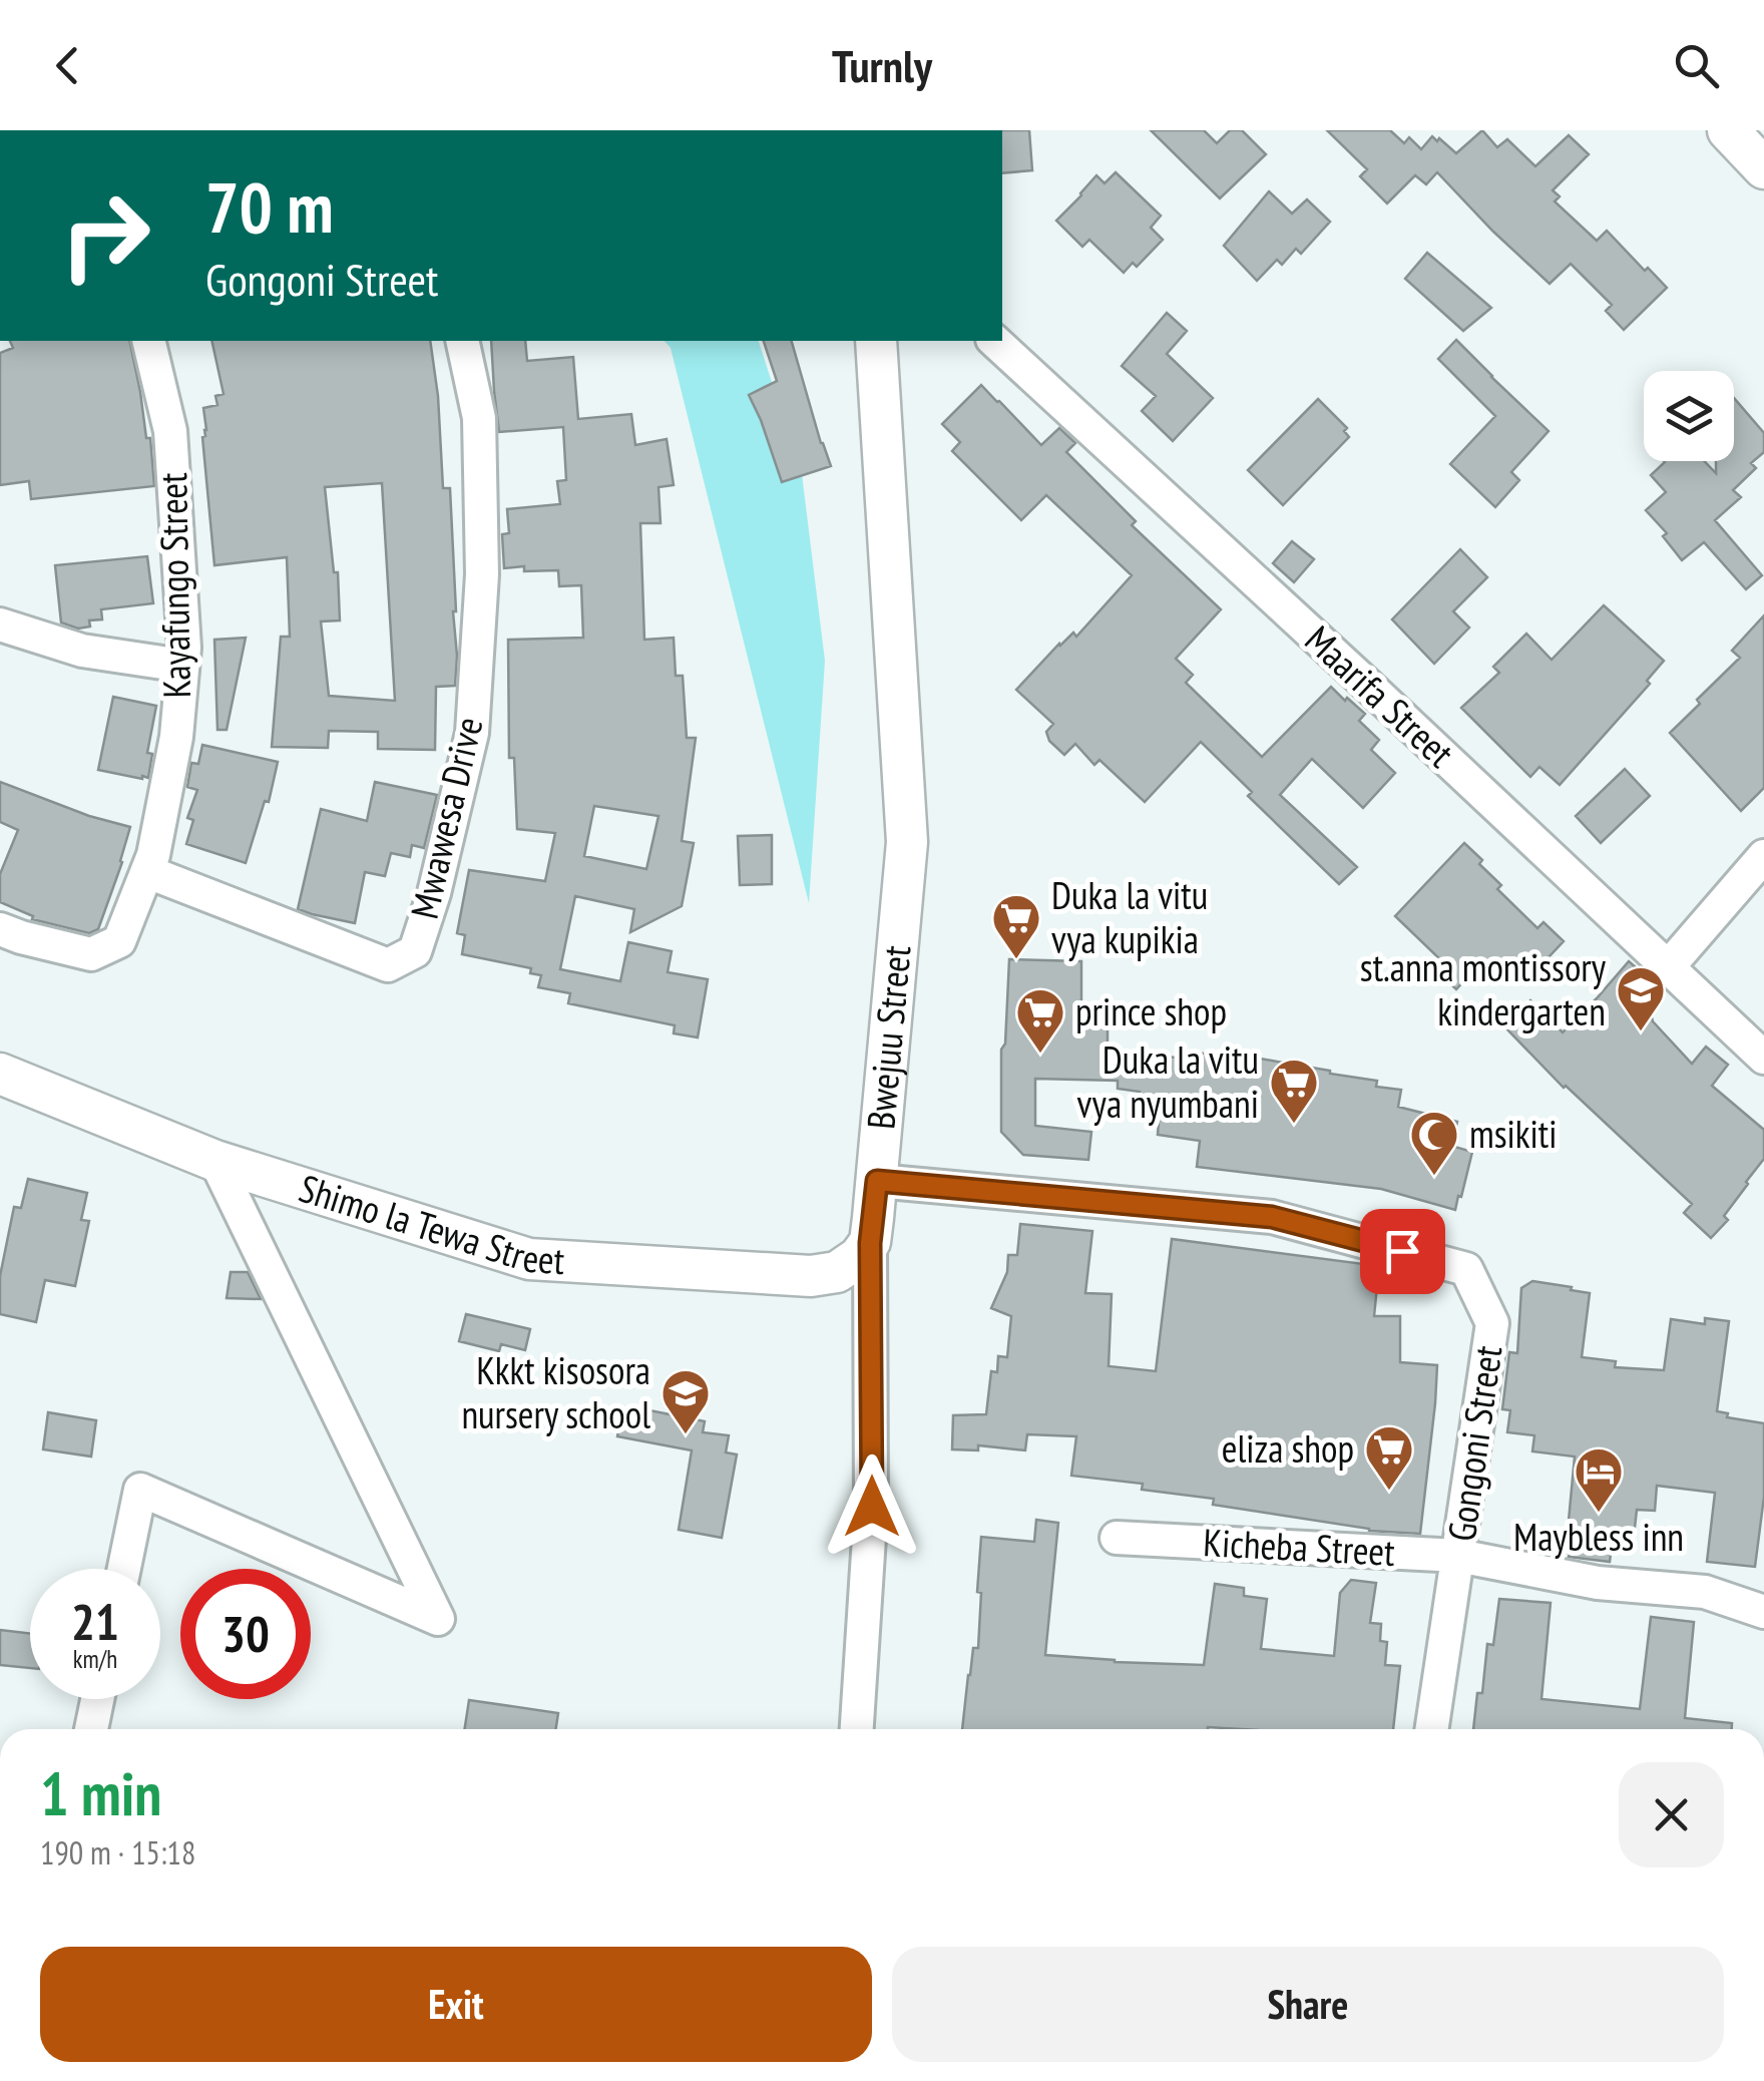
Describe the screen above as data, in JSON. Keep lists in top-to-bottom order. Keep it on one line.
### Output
{"streets":{"street":["Kayafungo Street","Maarifa Street","Mwawesa Drive","Bwejuu Street","Shimo la Tewa Street","Gongoni Street","Kicheba Street"]},"crossings":[["Kayafungo Street","Mwawesa Drive"],["Bwejuu Street","Shimo la Tewa Street"],["Bwejuu Street","Gongoni Street"],["Gongoni Street","Kicheba Street"]],"places":{"supermarket":["Duka la vitu vya kupikia","prince shop","Duka la vitu vya nyumbani","eliza shop"],"school or university":["st.anna montissory kindergarten","Kkkt kisosora nursery school"],"mosque":["msikiti"],"hotel":["Maybless inn"]},"page":{"header":"Turnly","turn":["70 m","Gongoni Street"],"speed":"21 km/h","limit":"30","heading":["1 min","190 m · 15:18"],"buttons":["Exit","Share"]}}
